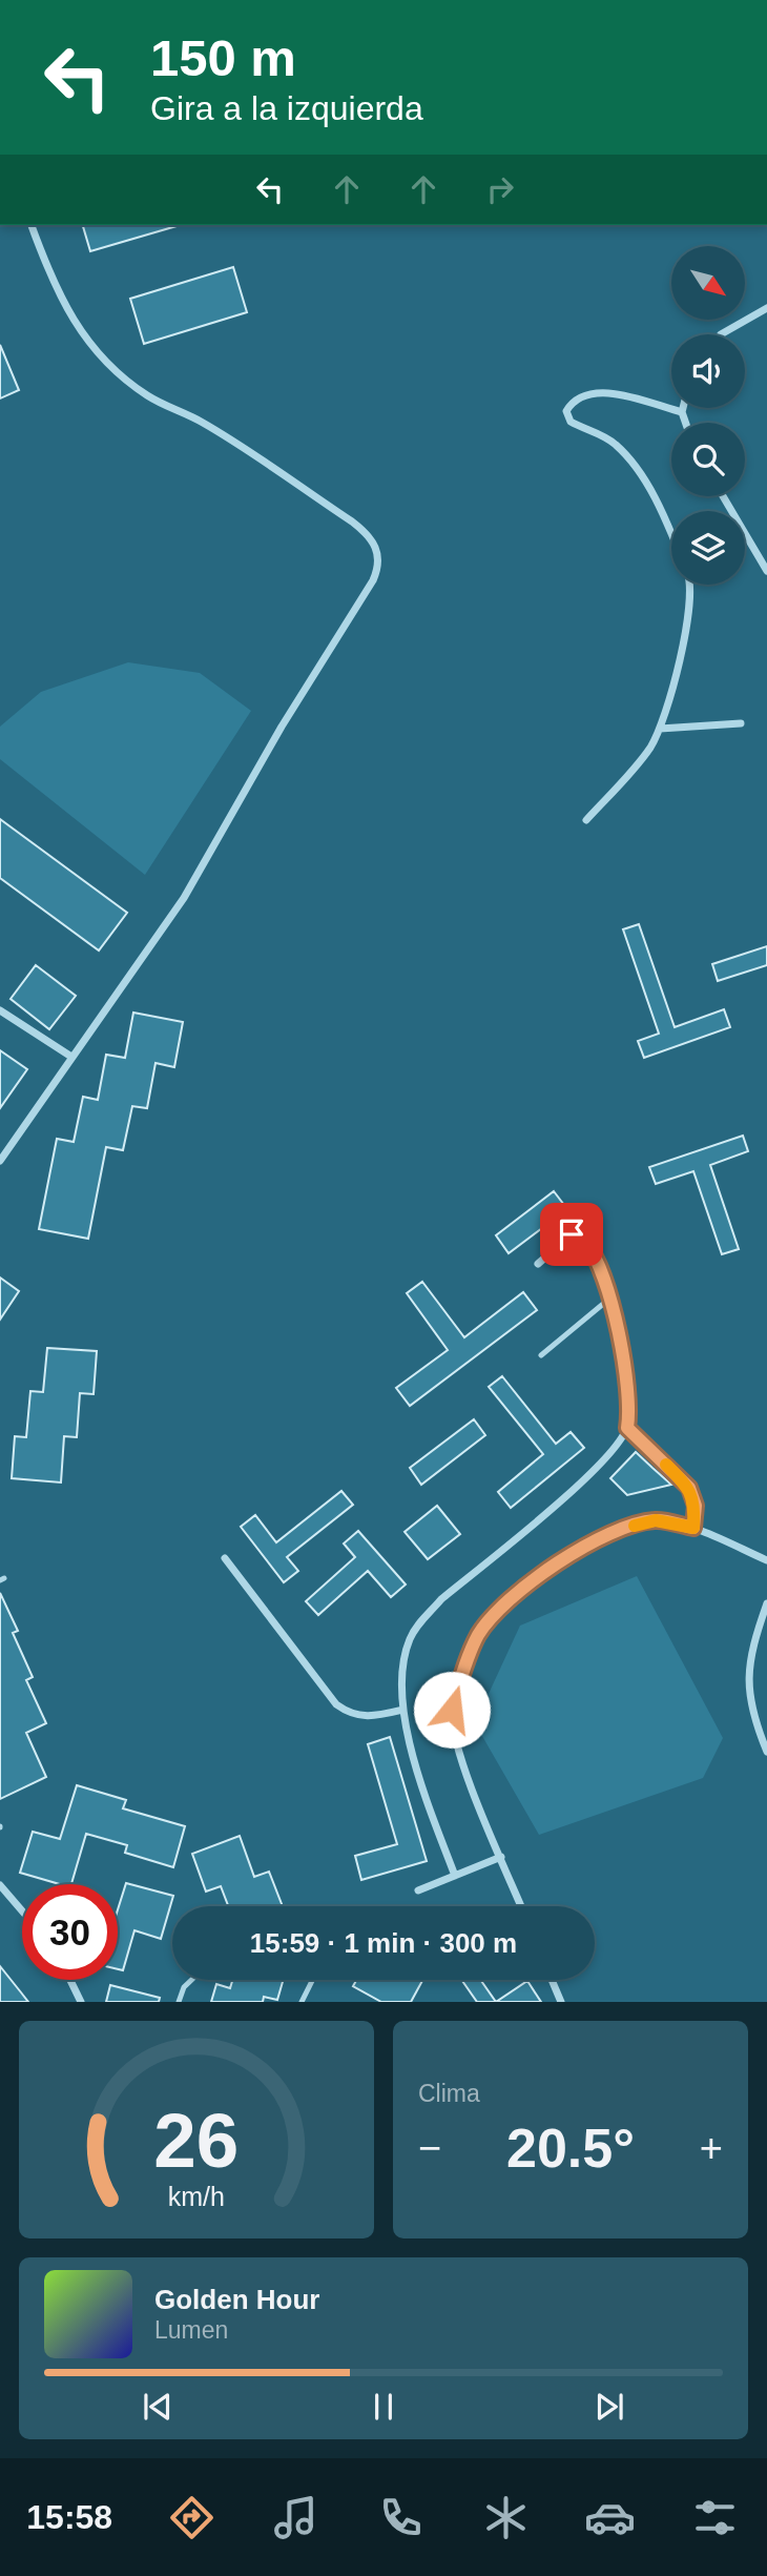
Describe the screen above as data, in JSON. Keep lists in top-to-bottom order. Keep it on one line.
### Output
{"north":"bottom right","page":{"turn":["150 m","Gira a la izquierda"],"limit":"30","trip":"15:59 · 1 min · 300 m","tile":"Clima","heat":["−","20.5°","+"],"song":["Golden Hour","Lumen"],"tabs":"15:58","gauge":["26","km/h"]}}
